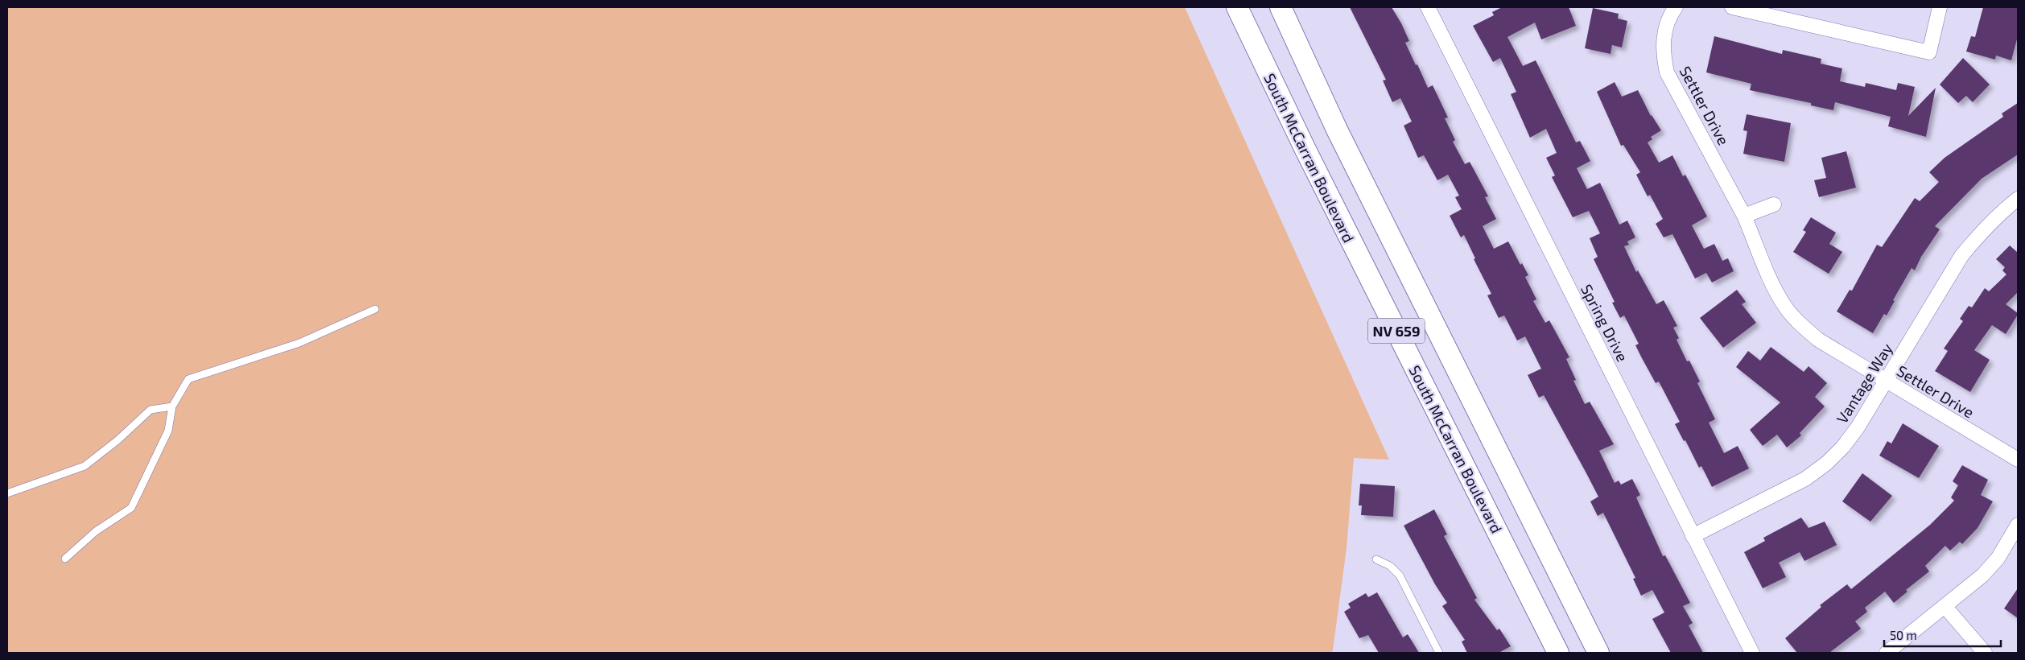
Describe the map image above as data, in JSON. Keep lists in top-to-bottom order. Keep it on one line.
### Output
{"streets":{"main road":["South McCarran Boulevard","NV 659"],"street":["Settler Drive","Spring Drive","Vantage Way"]},"crossings":[["Settler Drive","Vantage Way"],["Spring Drive","Vantage Way"]],"scale_bar":"50 m"}
